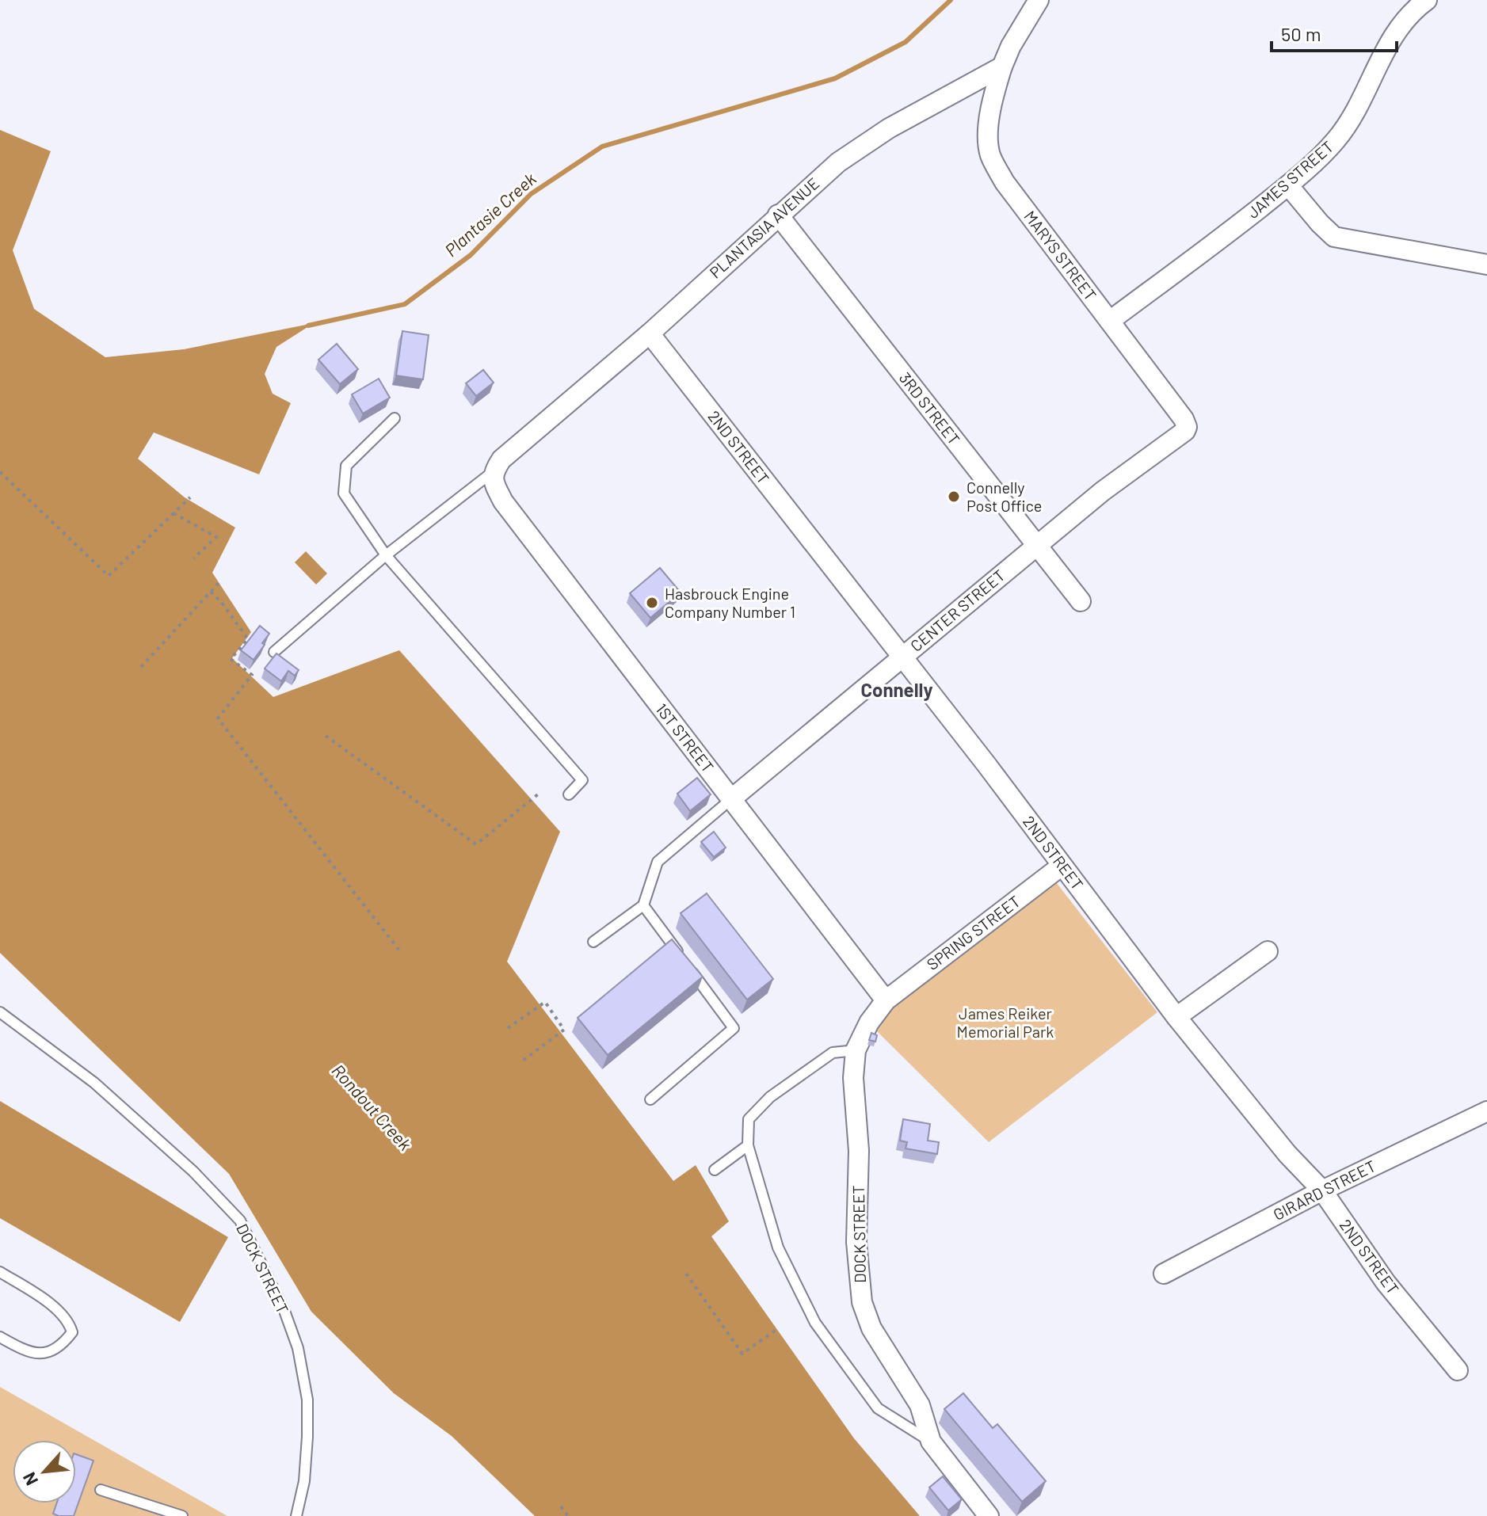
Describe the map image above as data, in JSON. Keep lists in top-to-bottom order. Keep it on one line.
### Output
{"streets":{"street":["JAMES STREET","PLANTASIA AVENUE","MARYS STREET","3RD STREET","2ND STREET","CENTER STREET","1ST STREET","SPRING STREET","GIRARD STREET","DOCK STREET"]},"crossings":[["JAMES STREET","MARYS STREET"],["PLANTASIA AVENUE","MARYS STREET"],["PLANTASIA AVENUE","3RD STREET"],["PLANTASIA AVENUE","2ND STREET"],["PLANTASIA AVENUE","1ST STREET"],["MARYS STREET","CENTER STREET"],["3RD STREET","CENTER STREET"],["2ND STREET","CENTER STREET"],["2ND STREET","SPRING STREET"],["2ND STREET","GIRARD STREET"],["CENTER STREET","1ST STREET"],["1ST STREET","SPRING STREET"],["1ST STREET","DOCK STREET"],["SPRING STREET","DOCK STREET"]],"districts":["Connelly"],"water":["Plantasie Creek","Rondout Creek"],"parks":["James Reiker Memorial Park"],"places":["Connelly Post Office","Hasbrouck Engine Company Number 1"],"scale_bar":"50 m","north":"bottom left"}
